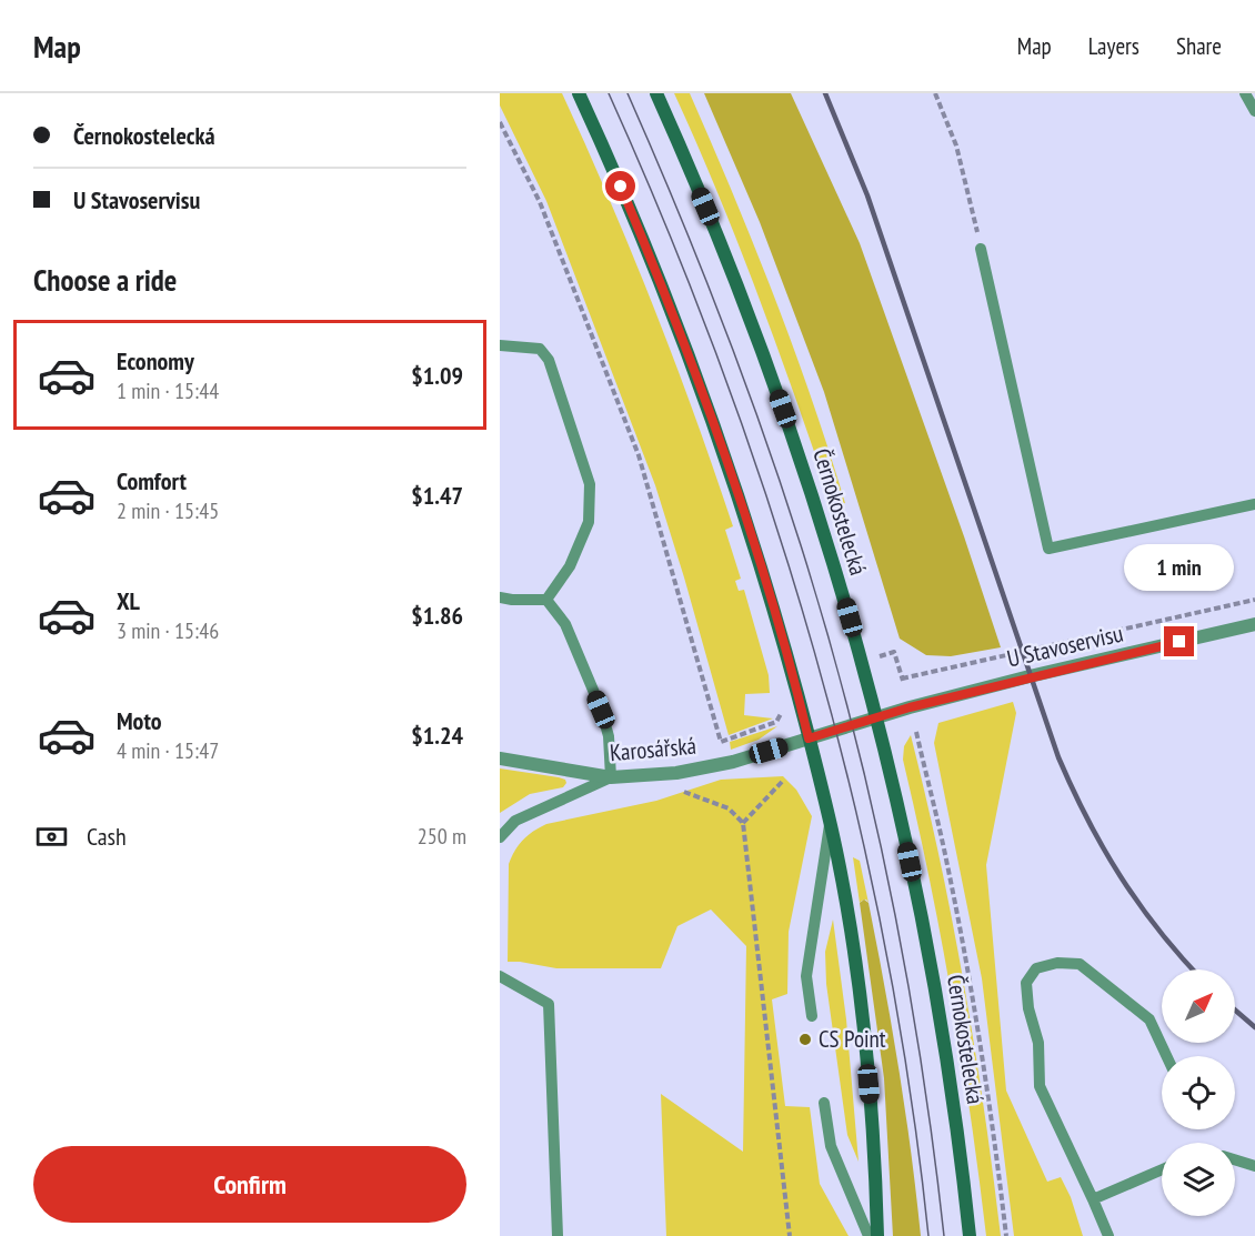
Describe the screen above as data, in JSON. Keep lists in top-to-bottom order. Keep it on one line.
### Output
{"streets":{"main road":["Černokostelecká"],"street":["U Stavoservisu","Karosářská"]},"crossings":[["Černokostelecká","U Stavoservisu"],["U Stavoservisu","Karosářská"]],"places":["CS Point"],"north":"top right","page":{"header":"Map","nav":["Map","Layers","Share"],"banner":["Černokostelecká","U Stavoservisu"],"heading":"Choose a ride","list":[{"name":"Economy","note":"1 min · 15:44","value":"$1.09"},{"name":"Comfort","note":"2 min · 15:45","value":"$1.47"},{"name":"XL","note":"3 min · 15:46","value":"$1.86"},{"name":"Moto","note":"4 min · 15:47","value":"$1.24"}],"bubble":"1 min","pay":["Cash","250 m"],"buttons":"Confirm"}}
